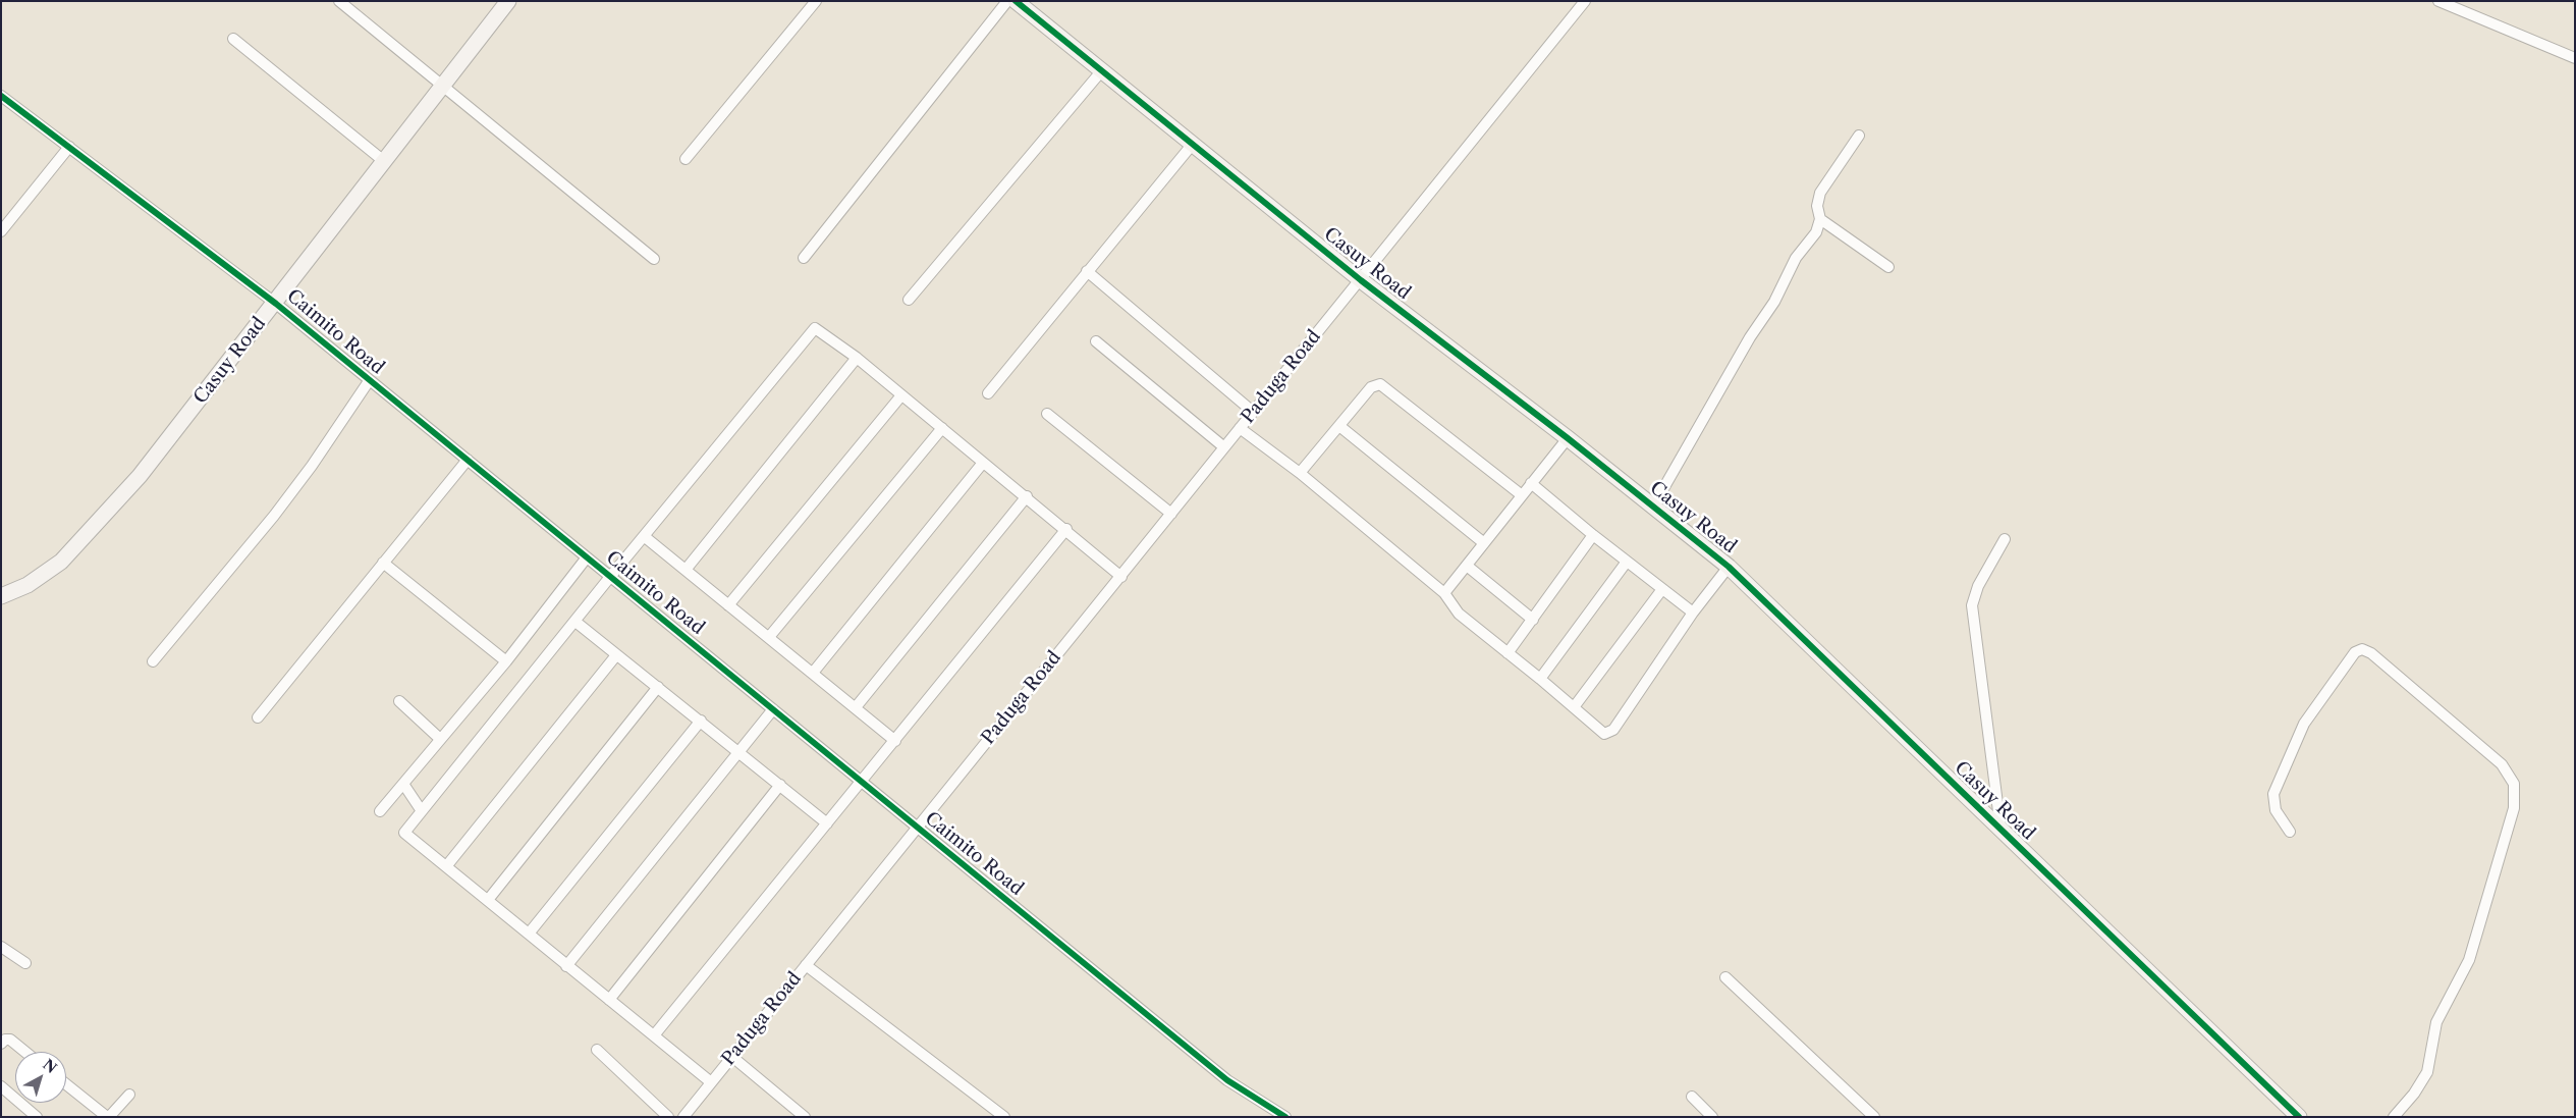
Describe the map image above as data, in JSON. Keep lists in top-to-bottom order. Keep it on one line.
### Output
{"streets":{"street":["Casuy Road","Caimito Road","Paduga Road"]},"crossings":[["Casuy Road","Caimito Road"],["Casuy Road","Paduga Road"],["Caimito Road","Paduga Road"]],"north":"top right"}
